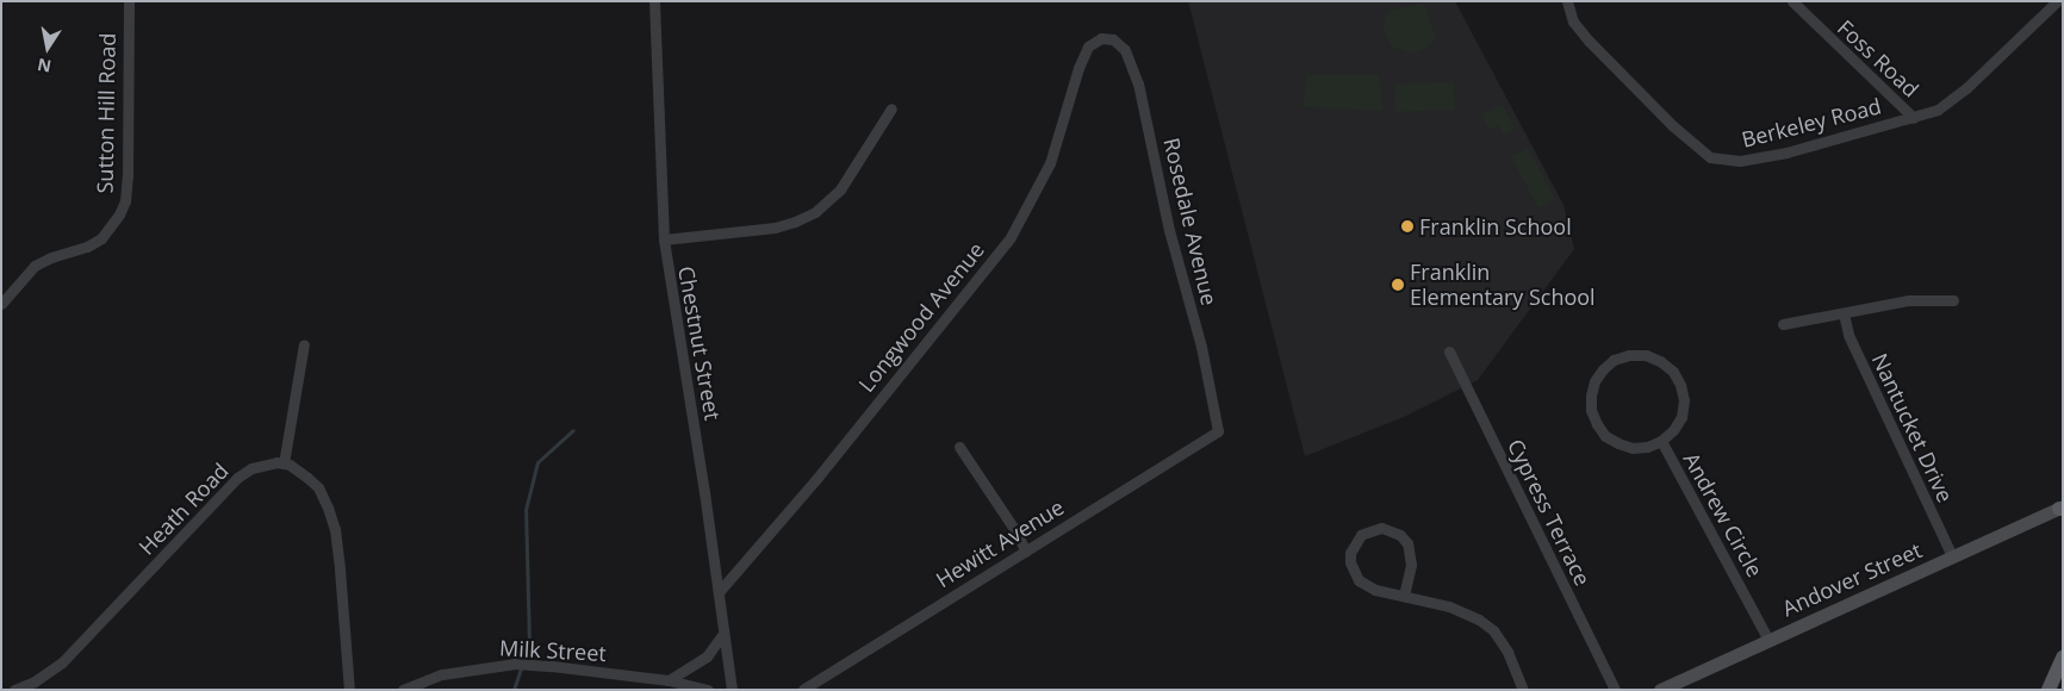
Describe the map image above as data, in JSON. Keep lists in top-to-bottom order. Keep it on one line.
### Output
{"streets":{"main road":["Andover Street"],"street":["Foss Road","Sutton Hill Road","Berkeley Road","Rosedale Avenue","Longwood Avenue","Chestnut Street","Nantucket Drive","Heath Road","Cypress Terrace","Andrew Circle","Hewitt Avenue","Milk Street"]},"crossings":[["Foss Road","Berkeley Road"],["Rosedale Avenue","Longwood Avenue"],["Rosedale Avenue","Hewitt Avenue"],["Longwood Avenue","Chestnut Street"],["Nantucket Drive","Andover Street"],["Andrew Circle","Andover Street"]],"places":["Franklin School","Franklin Elementary School"],"north":"bottom"}
